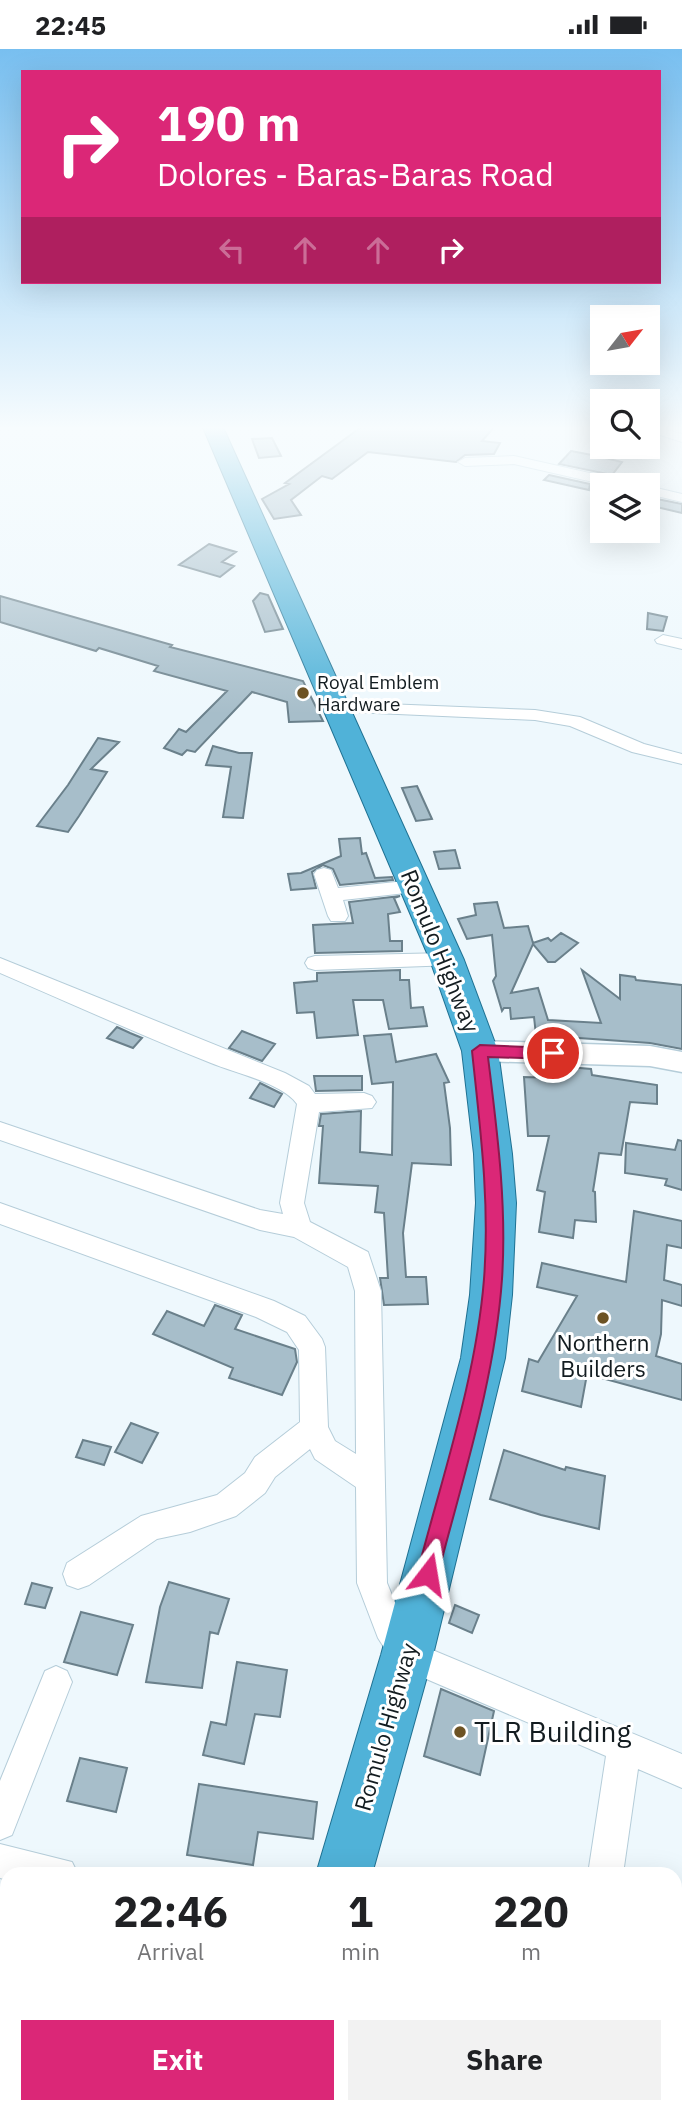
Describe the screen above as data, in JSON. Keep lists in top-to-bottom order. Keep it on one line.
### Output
{"streets":{"highway":["Romulo Highway"]},"places":["Royal Emblem Hardware","Northern Builders","TLR Building"],"north":"top right","page":{"status":"22:45","turn":["190 m","Dolores - Baras-Baras Road"],"eta":["22:46","Arrival","1","min","220","m"],"buttons":["Exit","Share"]}}
